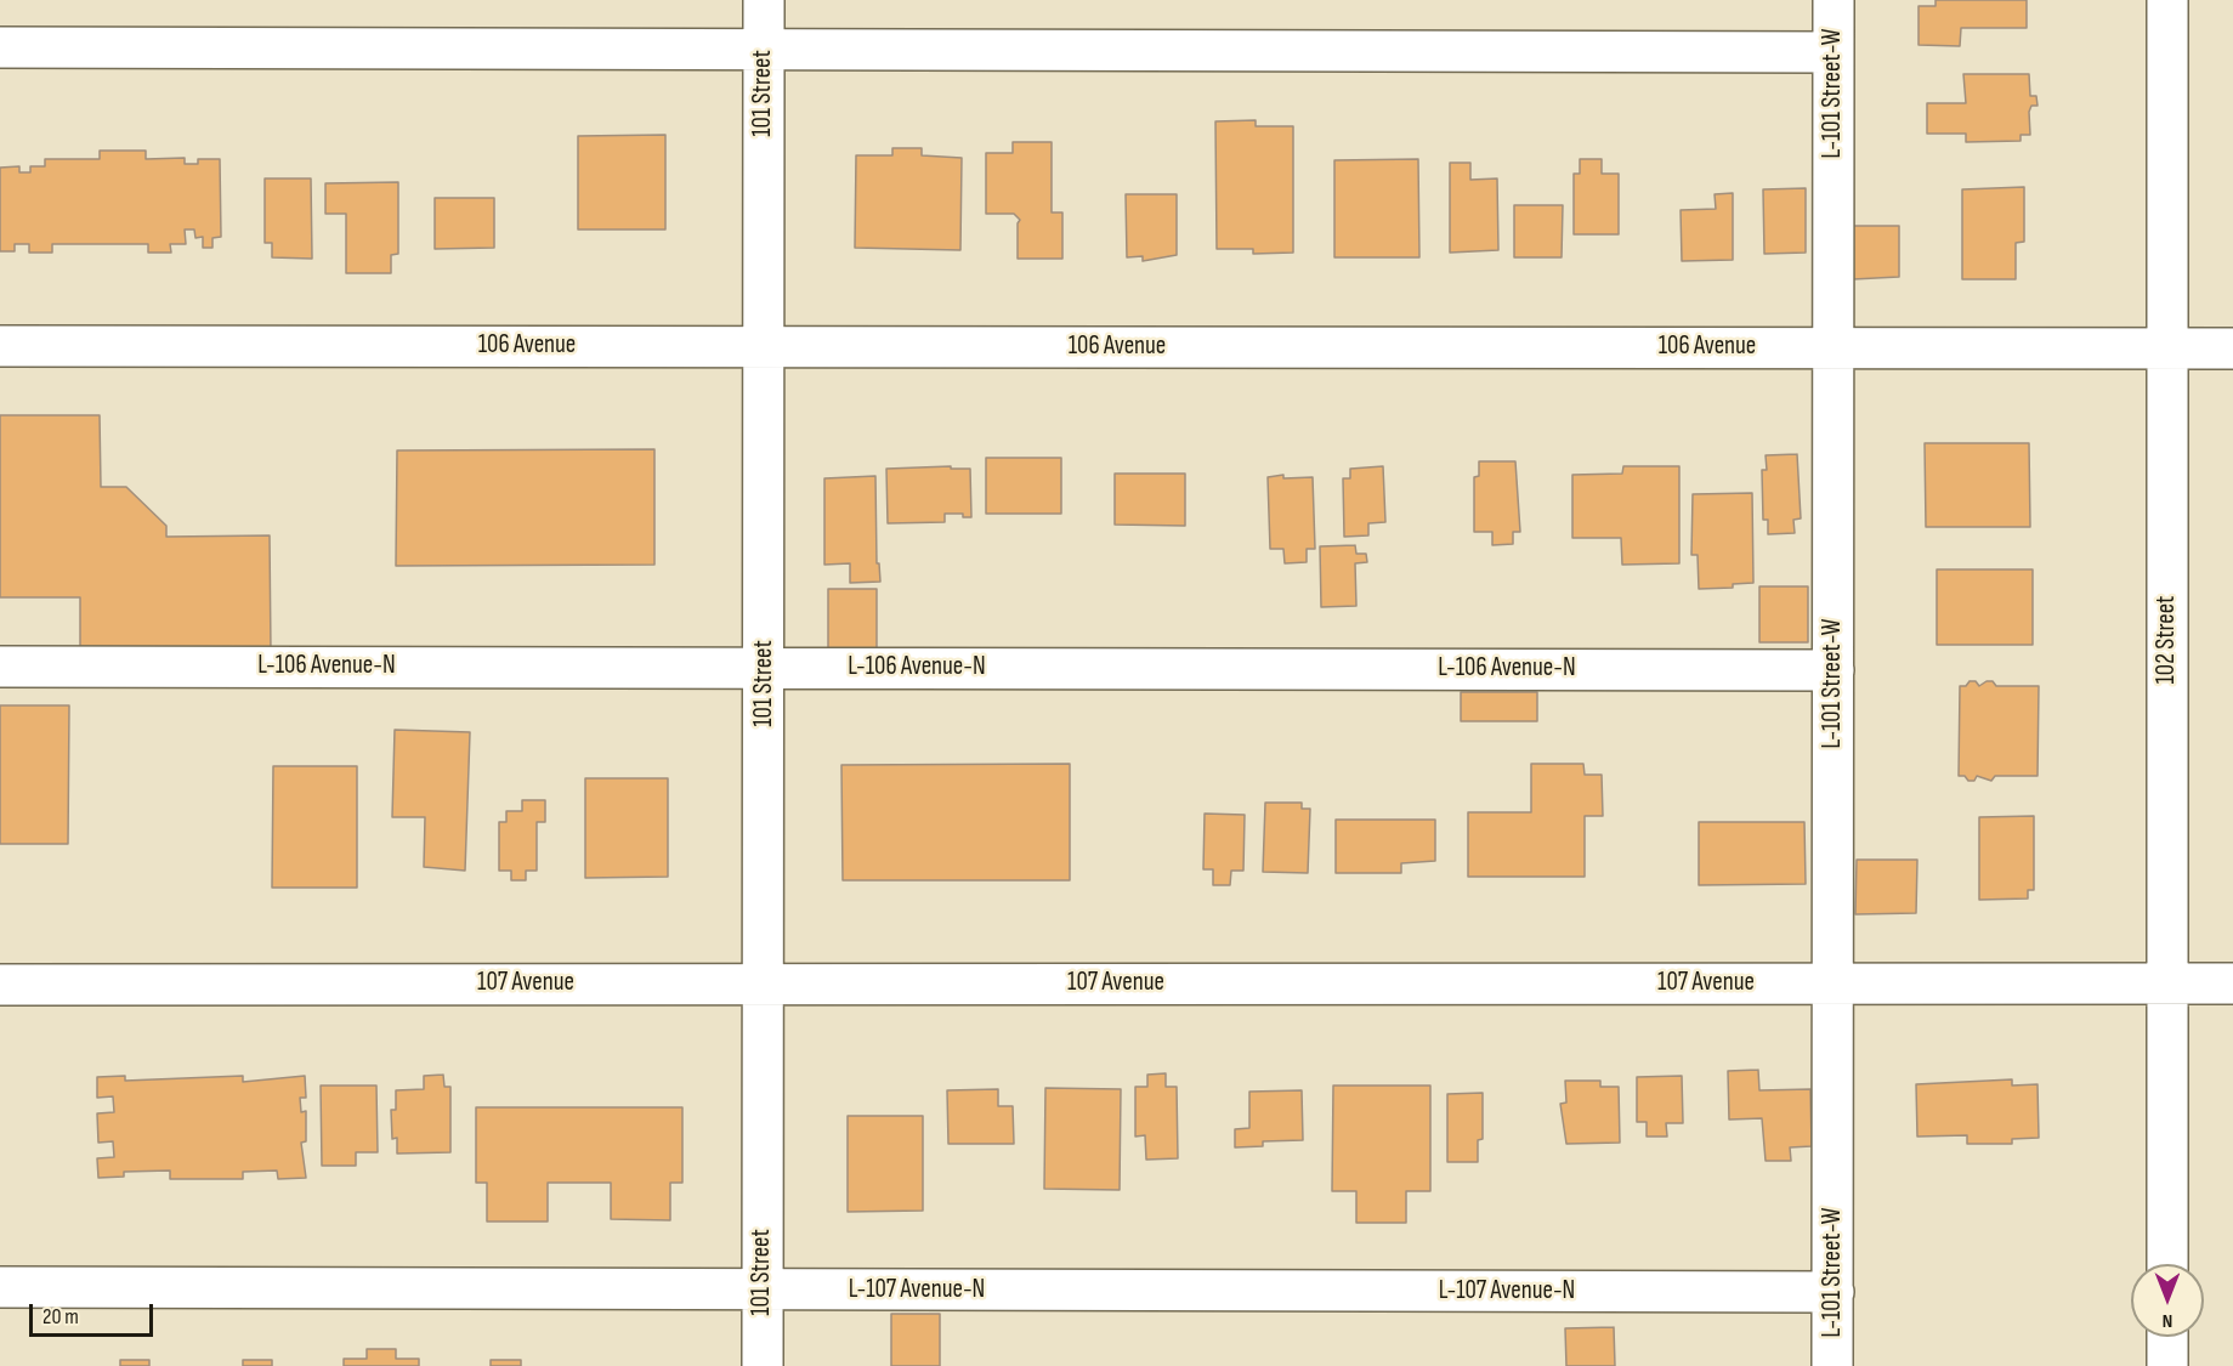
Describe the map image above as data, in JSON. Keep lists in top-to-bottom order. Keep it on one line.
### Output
{"streets":{"street":["101 Street","L-101 Street-W","106 Avenue","102 Street","L-106 Avenue-N","107 Avenue","L-107 Avenue-N"]},"crossings":[["101 Street","106 Avenue"],["101 Street","L-106 Avenue-N"],["101 Street","107 Avenue"],["101 Street","L-107 Avenue-N"],["L-101 Street-W","106 Avenue"],["L-101 Street-W","L-106 Avenue-N"],["L-101 Street-W","107 Avenue"],["L-101 Street-W","L-107 Avenue-N"],["106 Avenue","102 Street"],["102 Street","107 Avenue"]],"scale_bar":"20 m","north":"bottom"}
